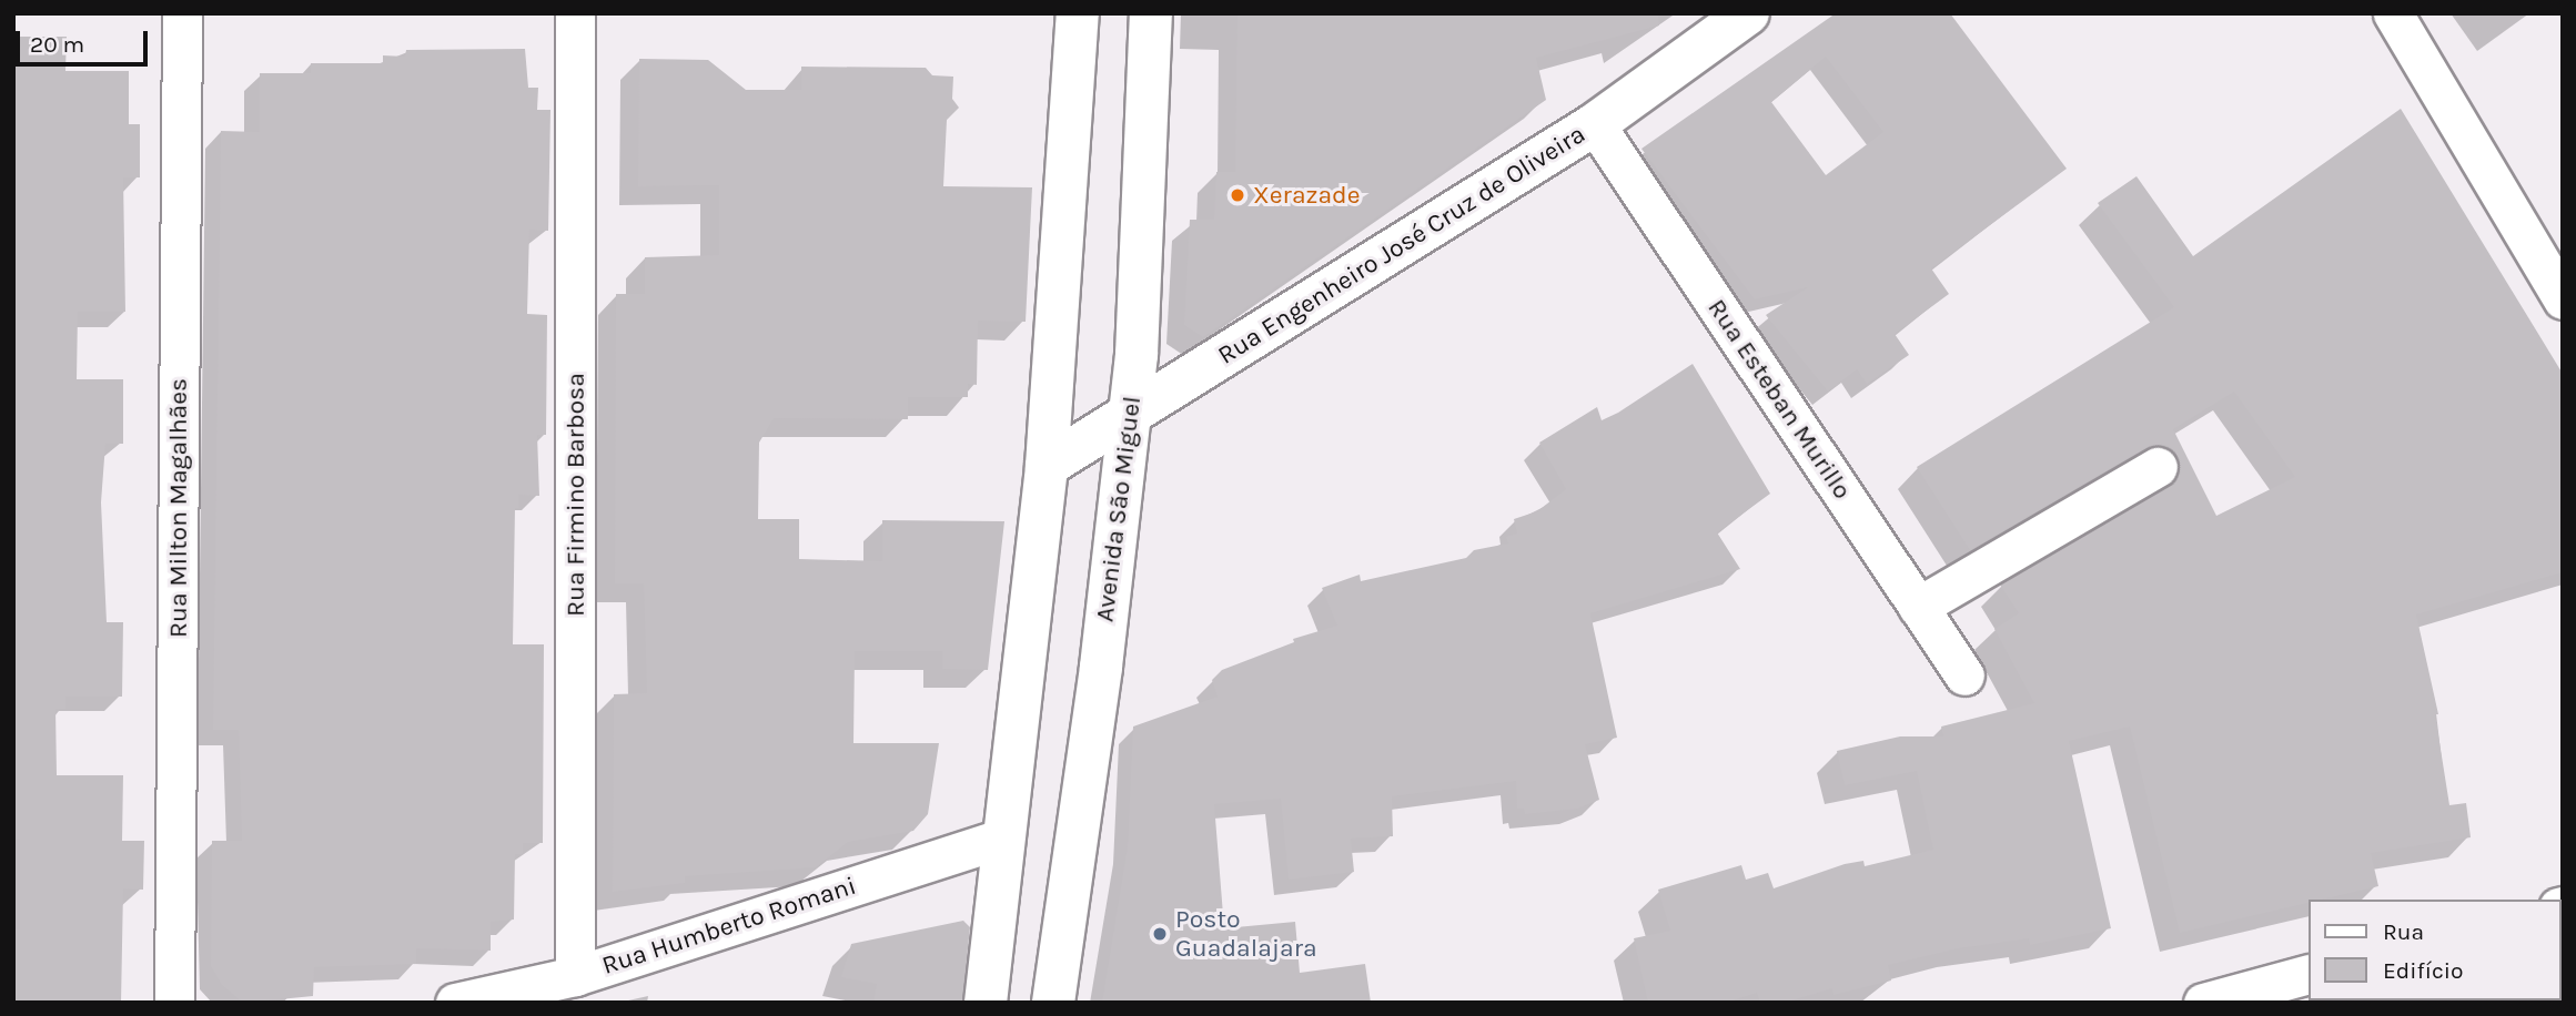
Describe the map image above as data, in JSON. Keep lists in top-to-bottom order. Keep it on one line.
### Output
{"streets":{"main road":["Rua Engenheiro José Cruz de Oliveira","Avenida São Miguel"],"street":["Rua Esteban Murillo","Rua Firmino Barbosa","Rua Milton Magalhães","Rua Humberto Romani"]},"crossings":[["Rua Engenheiro José Cruz de Oliveira","Rua Esteban Murillo"],["Rua Engenheiro José Cruz de Oliveira","Avenida São Miguel"],["Rua Firmino Barbosa","Rua Humberto Romani"]],"places":["Xerazade","Posto Guadalajara"],"legend":["Rua","Edifício"],"scale_bar":"20 m"}
